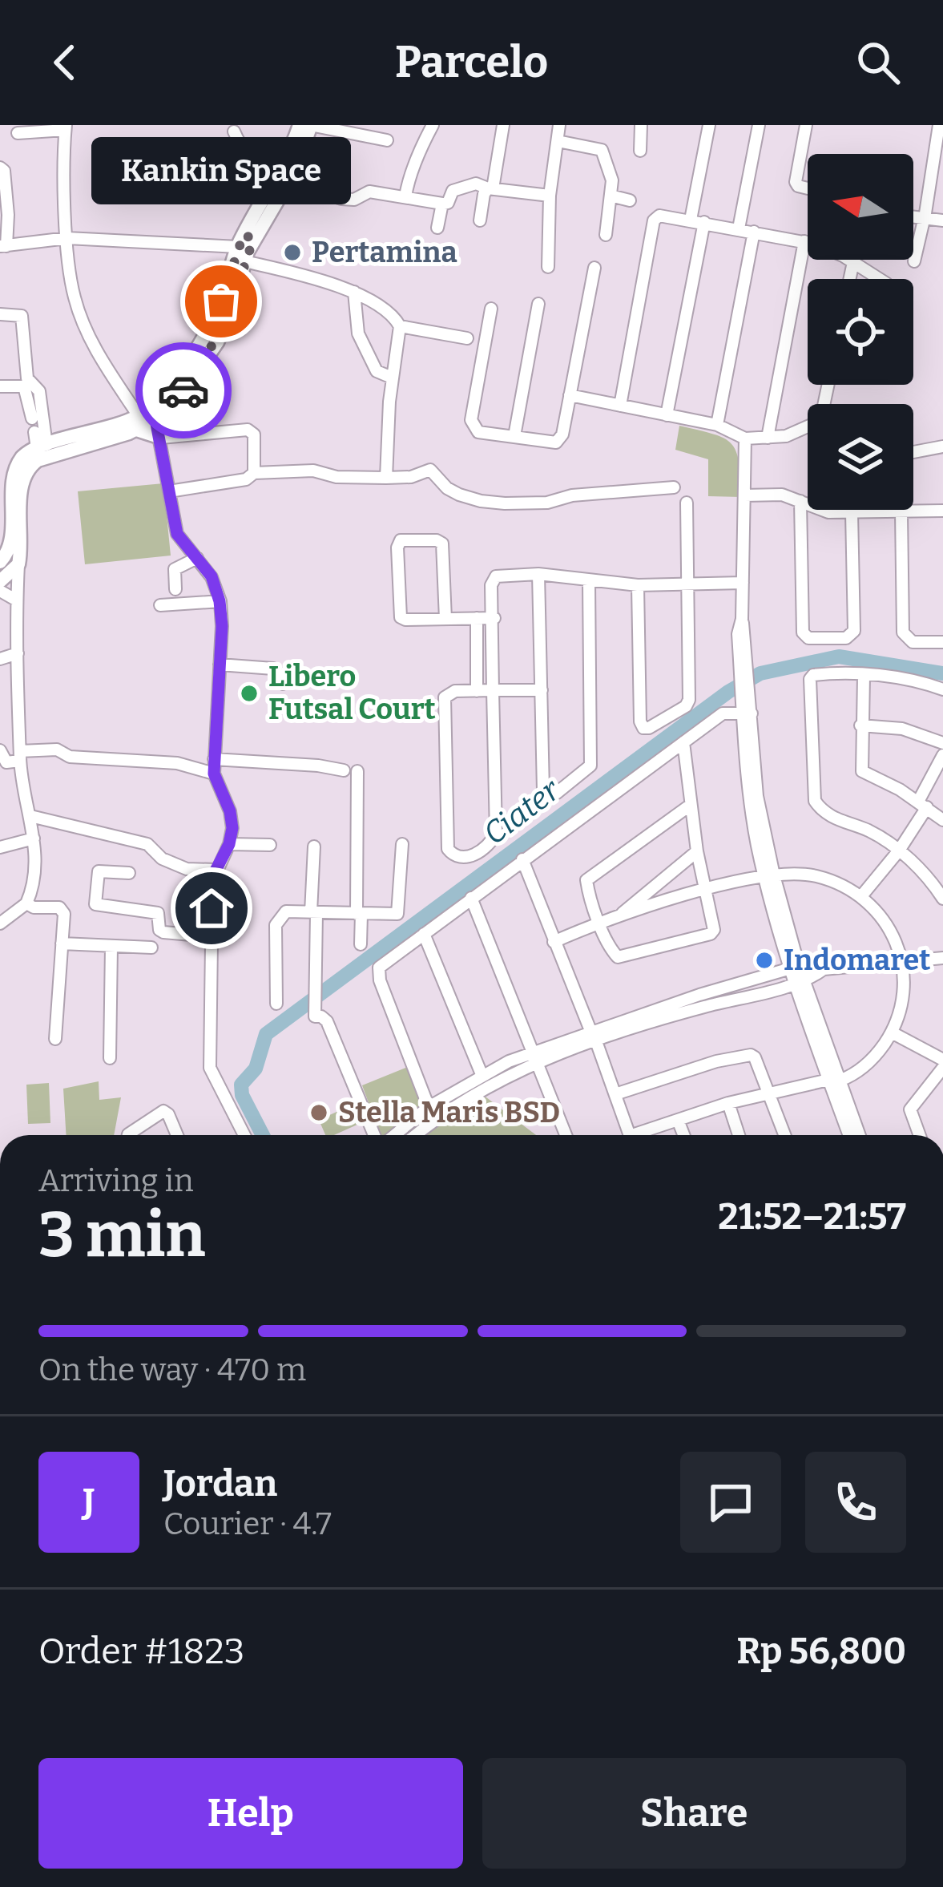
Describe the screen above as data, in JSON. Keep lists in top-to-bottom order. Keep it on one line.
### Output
{"water":["Ciater"],"places":["Pertamina","Kankin Space","Libero Futsal Court","Indomaret","Stella Maris BSD"],"north":"left","page":{"header":"Parcelo","bubble":"Kankin Space","heading":["3 min","Arriving in","21:52–21:57"],"panel":["Jordan","Courier · 4.7","Order #1823","Rp 56,800"],"bar":"On the way · 470 m","round":"J","buttons":["Help","Share"]}}
